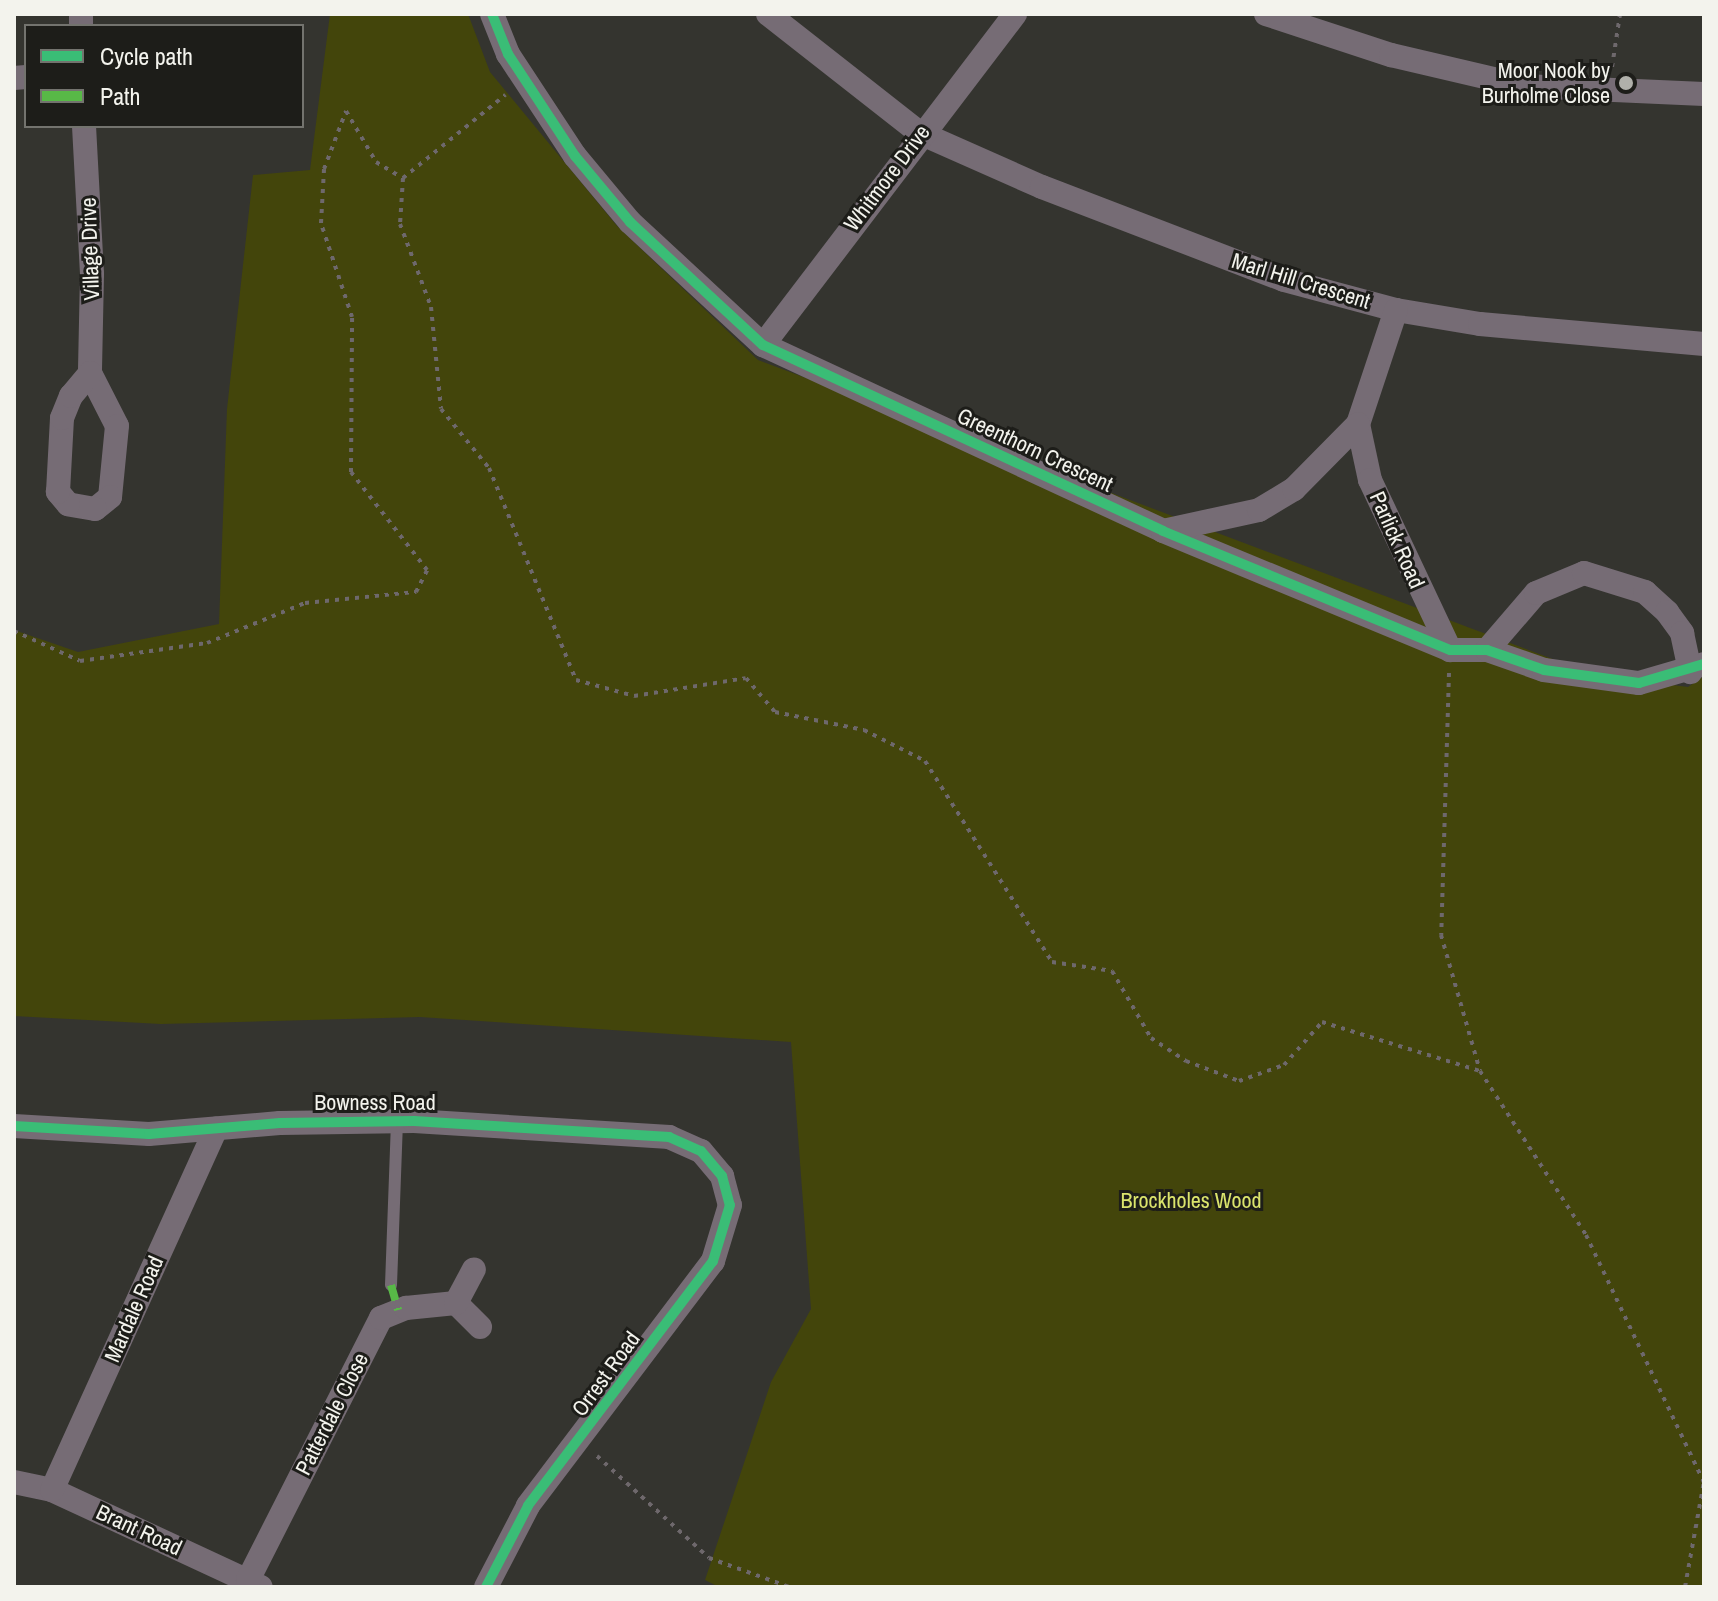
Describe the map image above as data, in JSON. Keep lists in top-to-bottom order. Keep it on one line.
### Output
{"streets":{"street":["Whitmore Drive","Village Drive","Marl Hill Crescent","Greenthorn Crescent","Parlick Road","Bowness Road","Mardale Road","Orrest Road","Patterdale Close","Brant Road"]},"crossings":[["Whitmore Drive","Marl Hill Crescent"],["Whitmore Drive","Greenthorn Crescent"],["Greenthorn Crescent","Parlick Road"],["Bowness Road","Mardale Road"],["Bowness Road","Orrest Road"],["Mardale Road","Brant Road"],["Patterdale Close","Brant Road"]],"parks":["Brockholes Wood"],"places":["Moor Nook by Burholme Close"],"legend":["Cycle path","Path"]}
